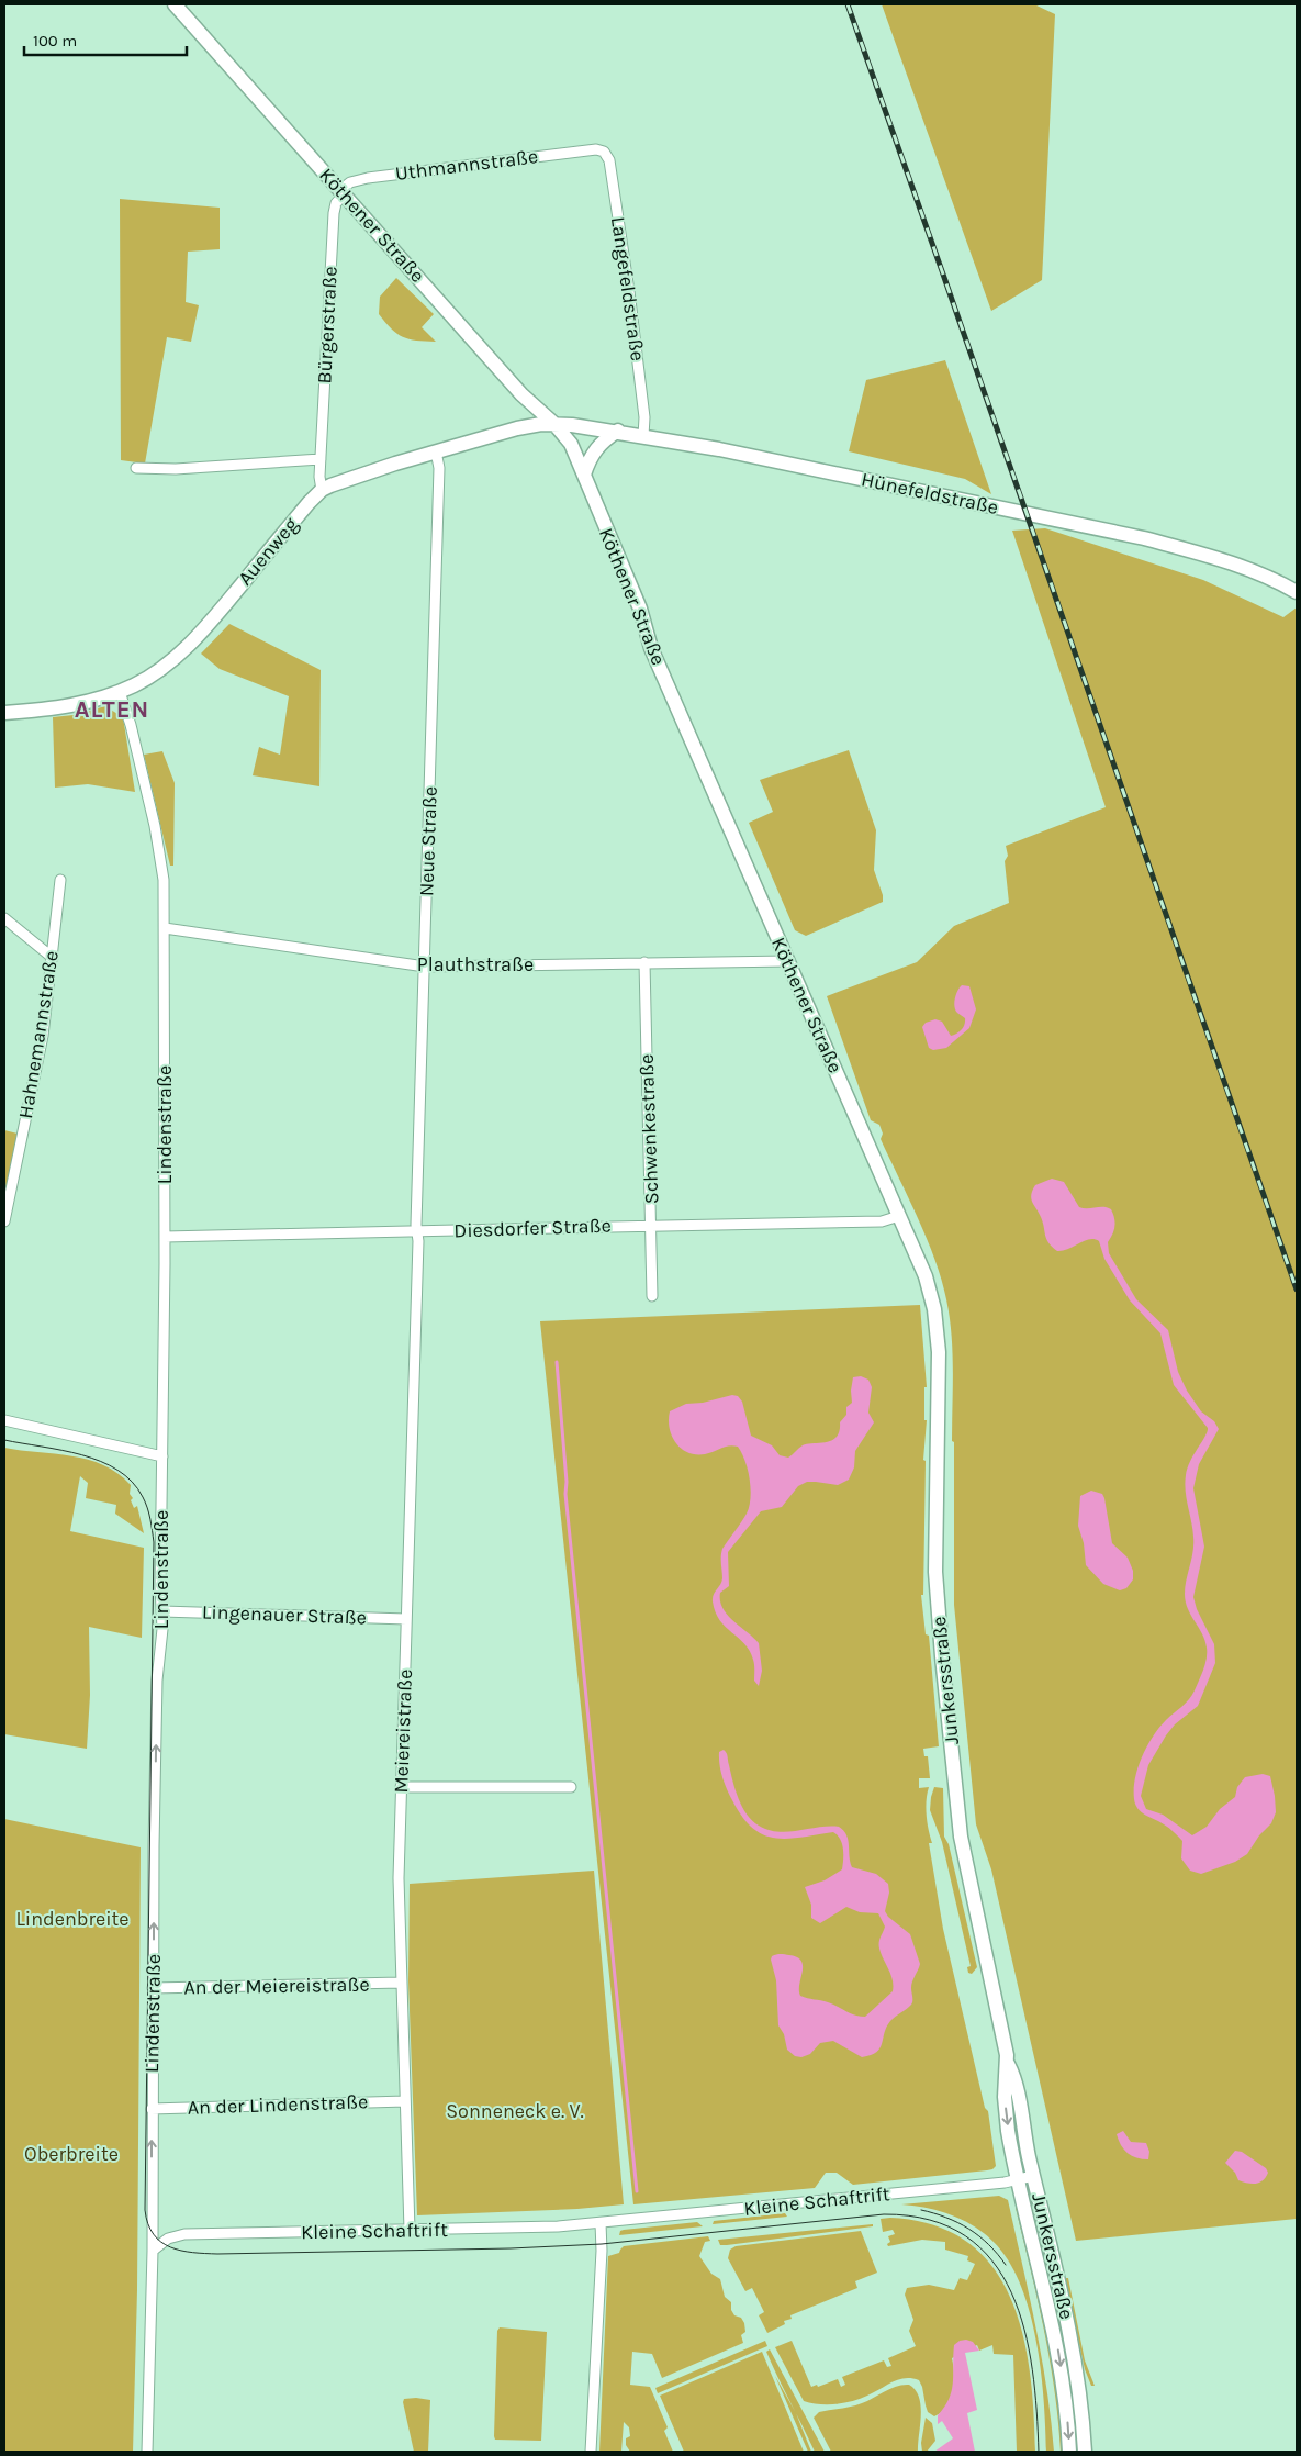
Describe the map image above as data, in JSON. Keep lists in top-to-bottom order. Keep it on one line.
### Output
{"streets":{"main road":["Köthener Straße","Hünefeldstraße","Auenweg","Junkersstraße"],"street":["Uthmannstraße","Langefeldstraße","Bürgerstraße","Neue Straße","Plauthstraße","Hahnemannstraße","Lindenstraße","Schwenkestraße","Diesdorfer Straße","Lingenauer Straße","Meiereistraße","An der Meiereistraße","An der Lindenstraße","Kleine Schaftrift"]},"crossings":[["Uthmannstraße","Köthener Straße"],["Uthmannstraße","Langefeldstraße"],["Uthmannstraße","Bürgerstraße"],["Köthener Straße","Bürgerstraße"],["Köthener Straße","Hünefeldstraße"],["Köthener Straße","Auenweg"],["Köthener Straße","Plauthstraße"],["Köthener Straße","Diesdorfer Straße"],["Köthener Straße","Junkersstraße"],["Langefeldstraße","Hünefeldstraße"],["Bürgerstraße","Auenweg"],["Hünefeldstraße","Auenweg"],["Auenweg","Neue Straße"],["Auenweg","Lindenstraße"],["Neue Straße","Plauthstraße"],["Neue Straße","Diesdorfer Straße"],["Neue Straße","Meiereistraße"],["Plauthstraße","Lindenstraße"],["Plauthstraße","Schwenkestraße"],["Lindenstraße","Diesdorfer Straße"],["Lindenstraße","Lingenauer Straße"],["Lindenstraße","An der Meiereistraße"],["Lindenstraße","An der Lindenstraße"],["Lindenstraße","Kleine Schaftrift"],["Schwenkestraße","Diesdorfer Straße"],["Diesdorfer Straße","Meiereistraße"],["Lingenauer Straße","Meiereistraße"],["Junkersstraße","Kleine Schaftrift"],["Meiereistraße","An der Meiereistraße"],["Meiereistraße","An der Lindenstraße"],["Meiereistraße","Kleine Schaftrift"]],"districts":["ALTEN"],"parks":["Lindenbreite","Sonneneck e. V.","Oberbreite"],"scale_bar":"100 m"}
